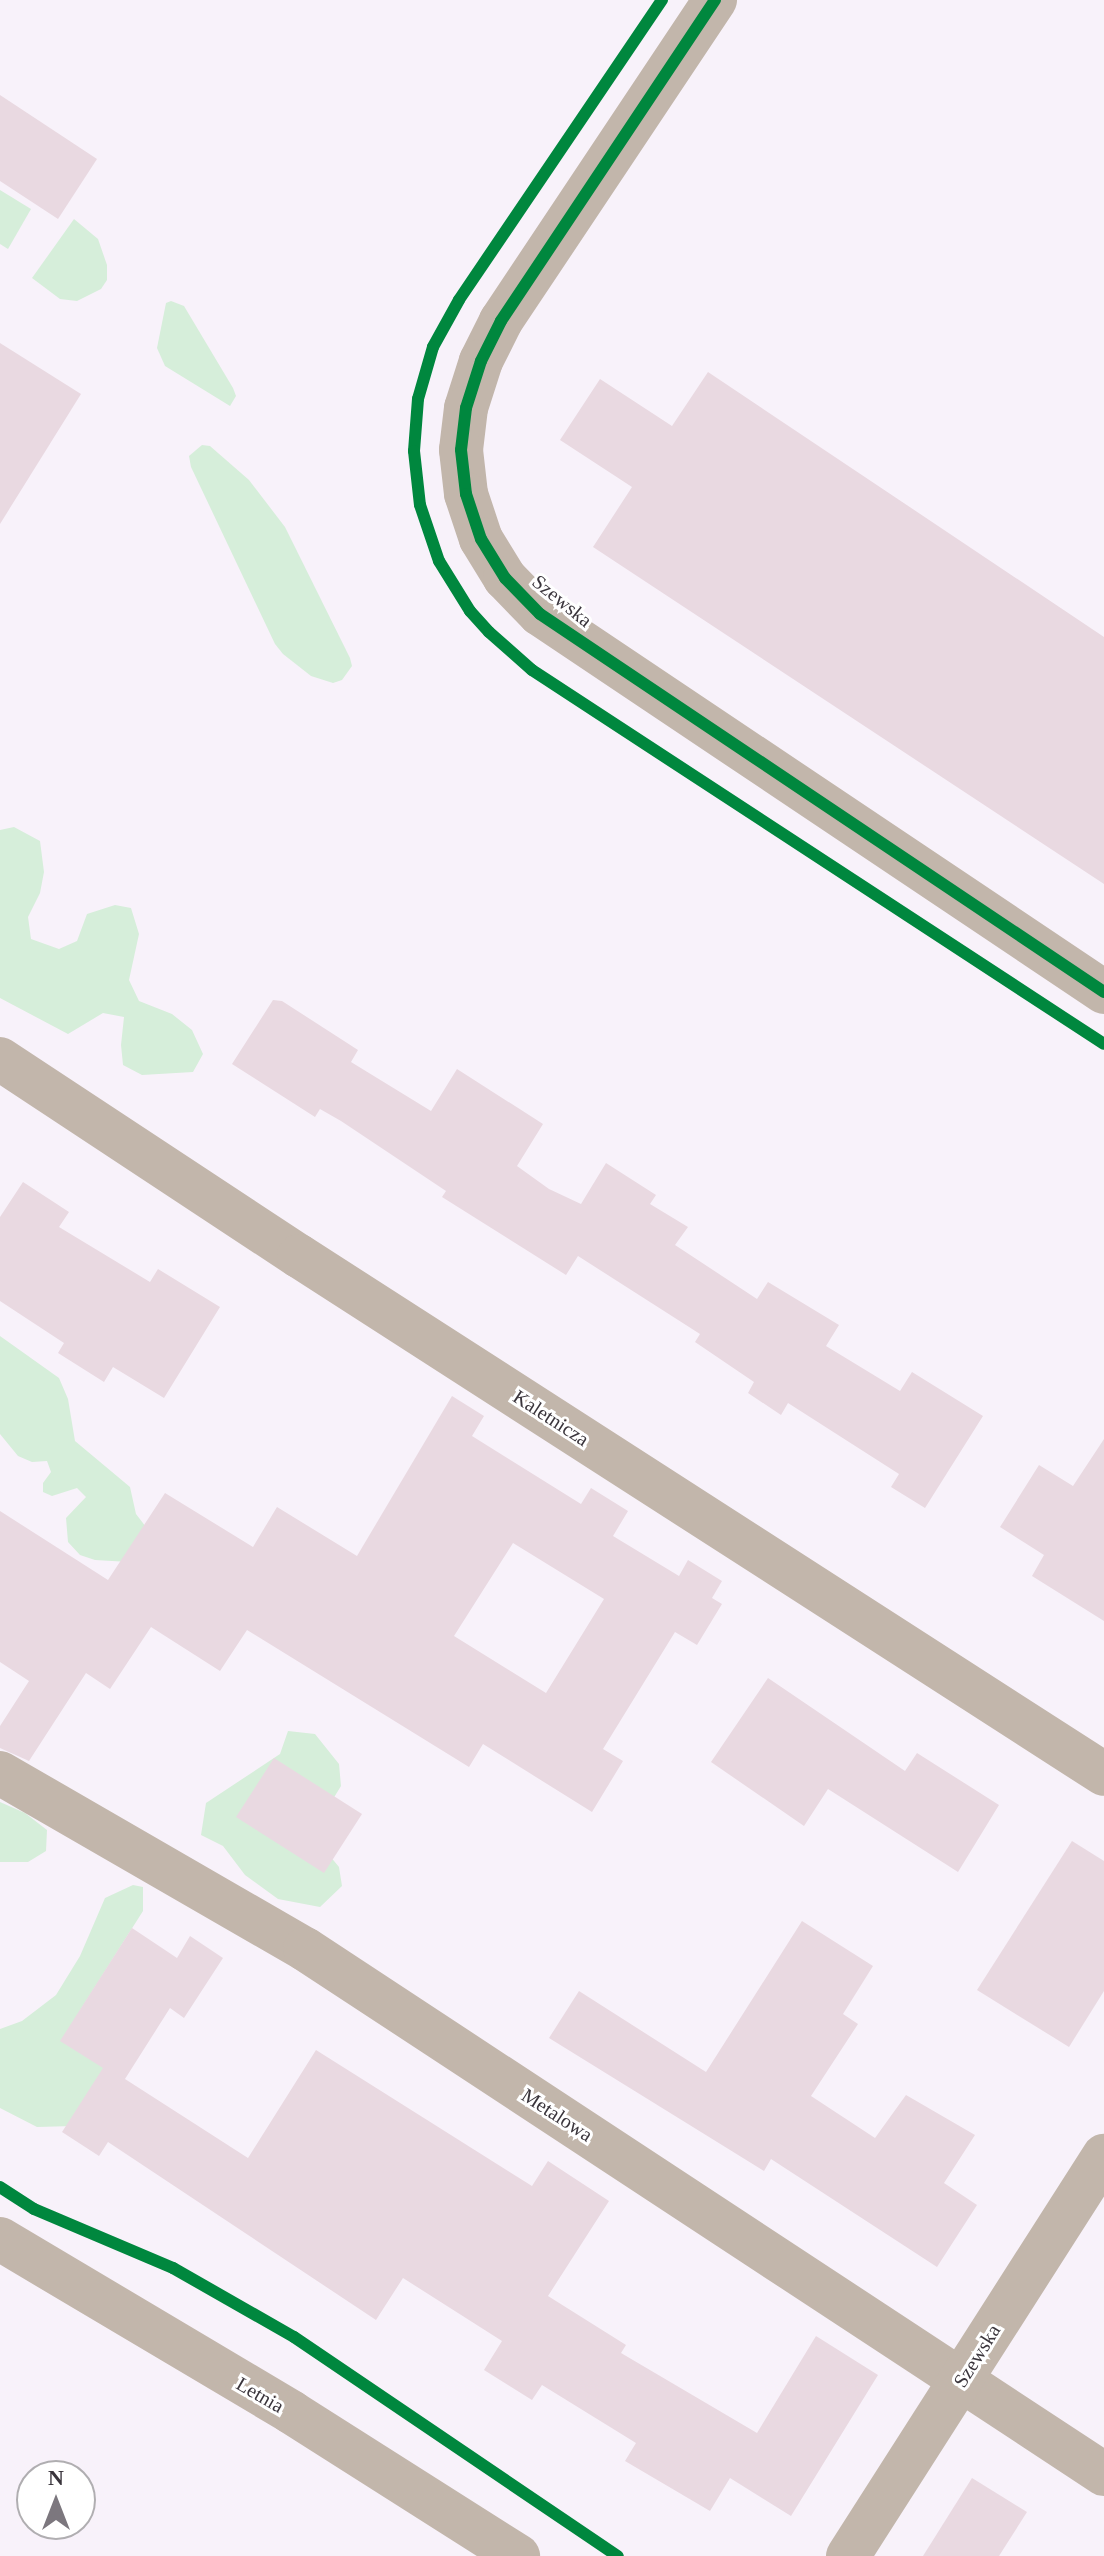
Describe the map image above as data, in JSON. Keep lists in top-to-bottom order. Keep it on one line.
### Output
{"streets":{"street":["Szewska","Kaletnicza","Metalowa","Letnia"]},"crossings":[["Szewska","Metalowa"]],"north":"top"}
